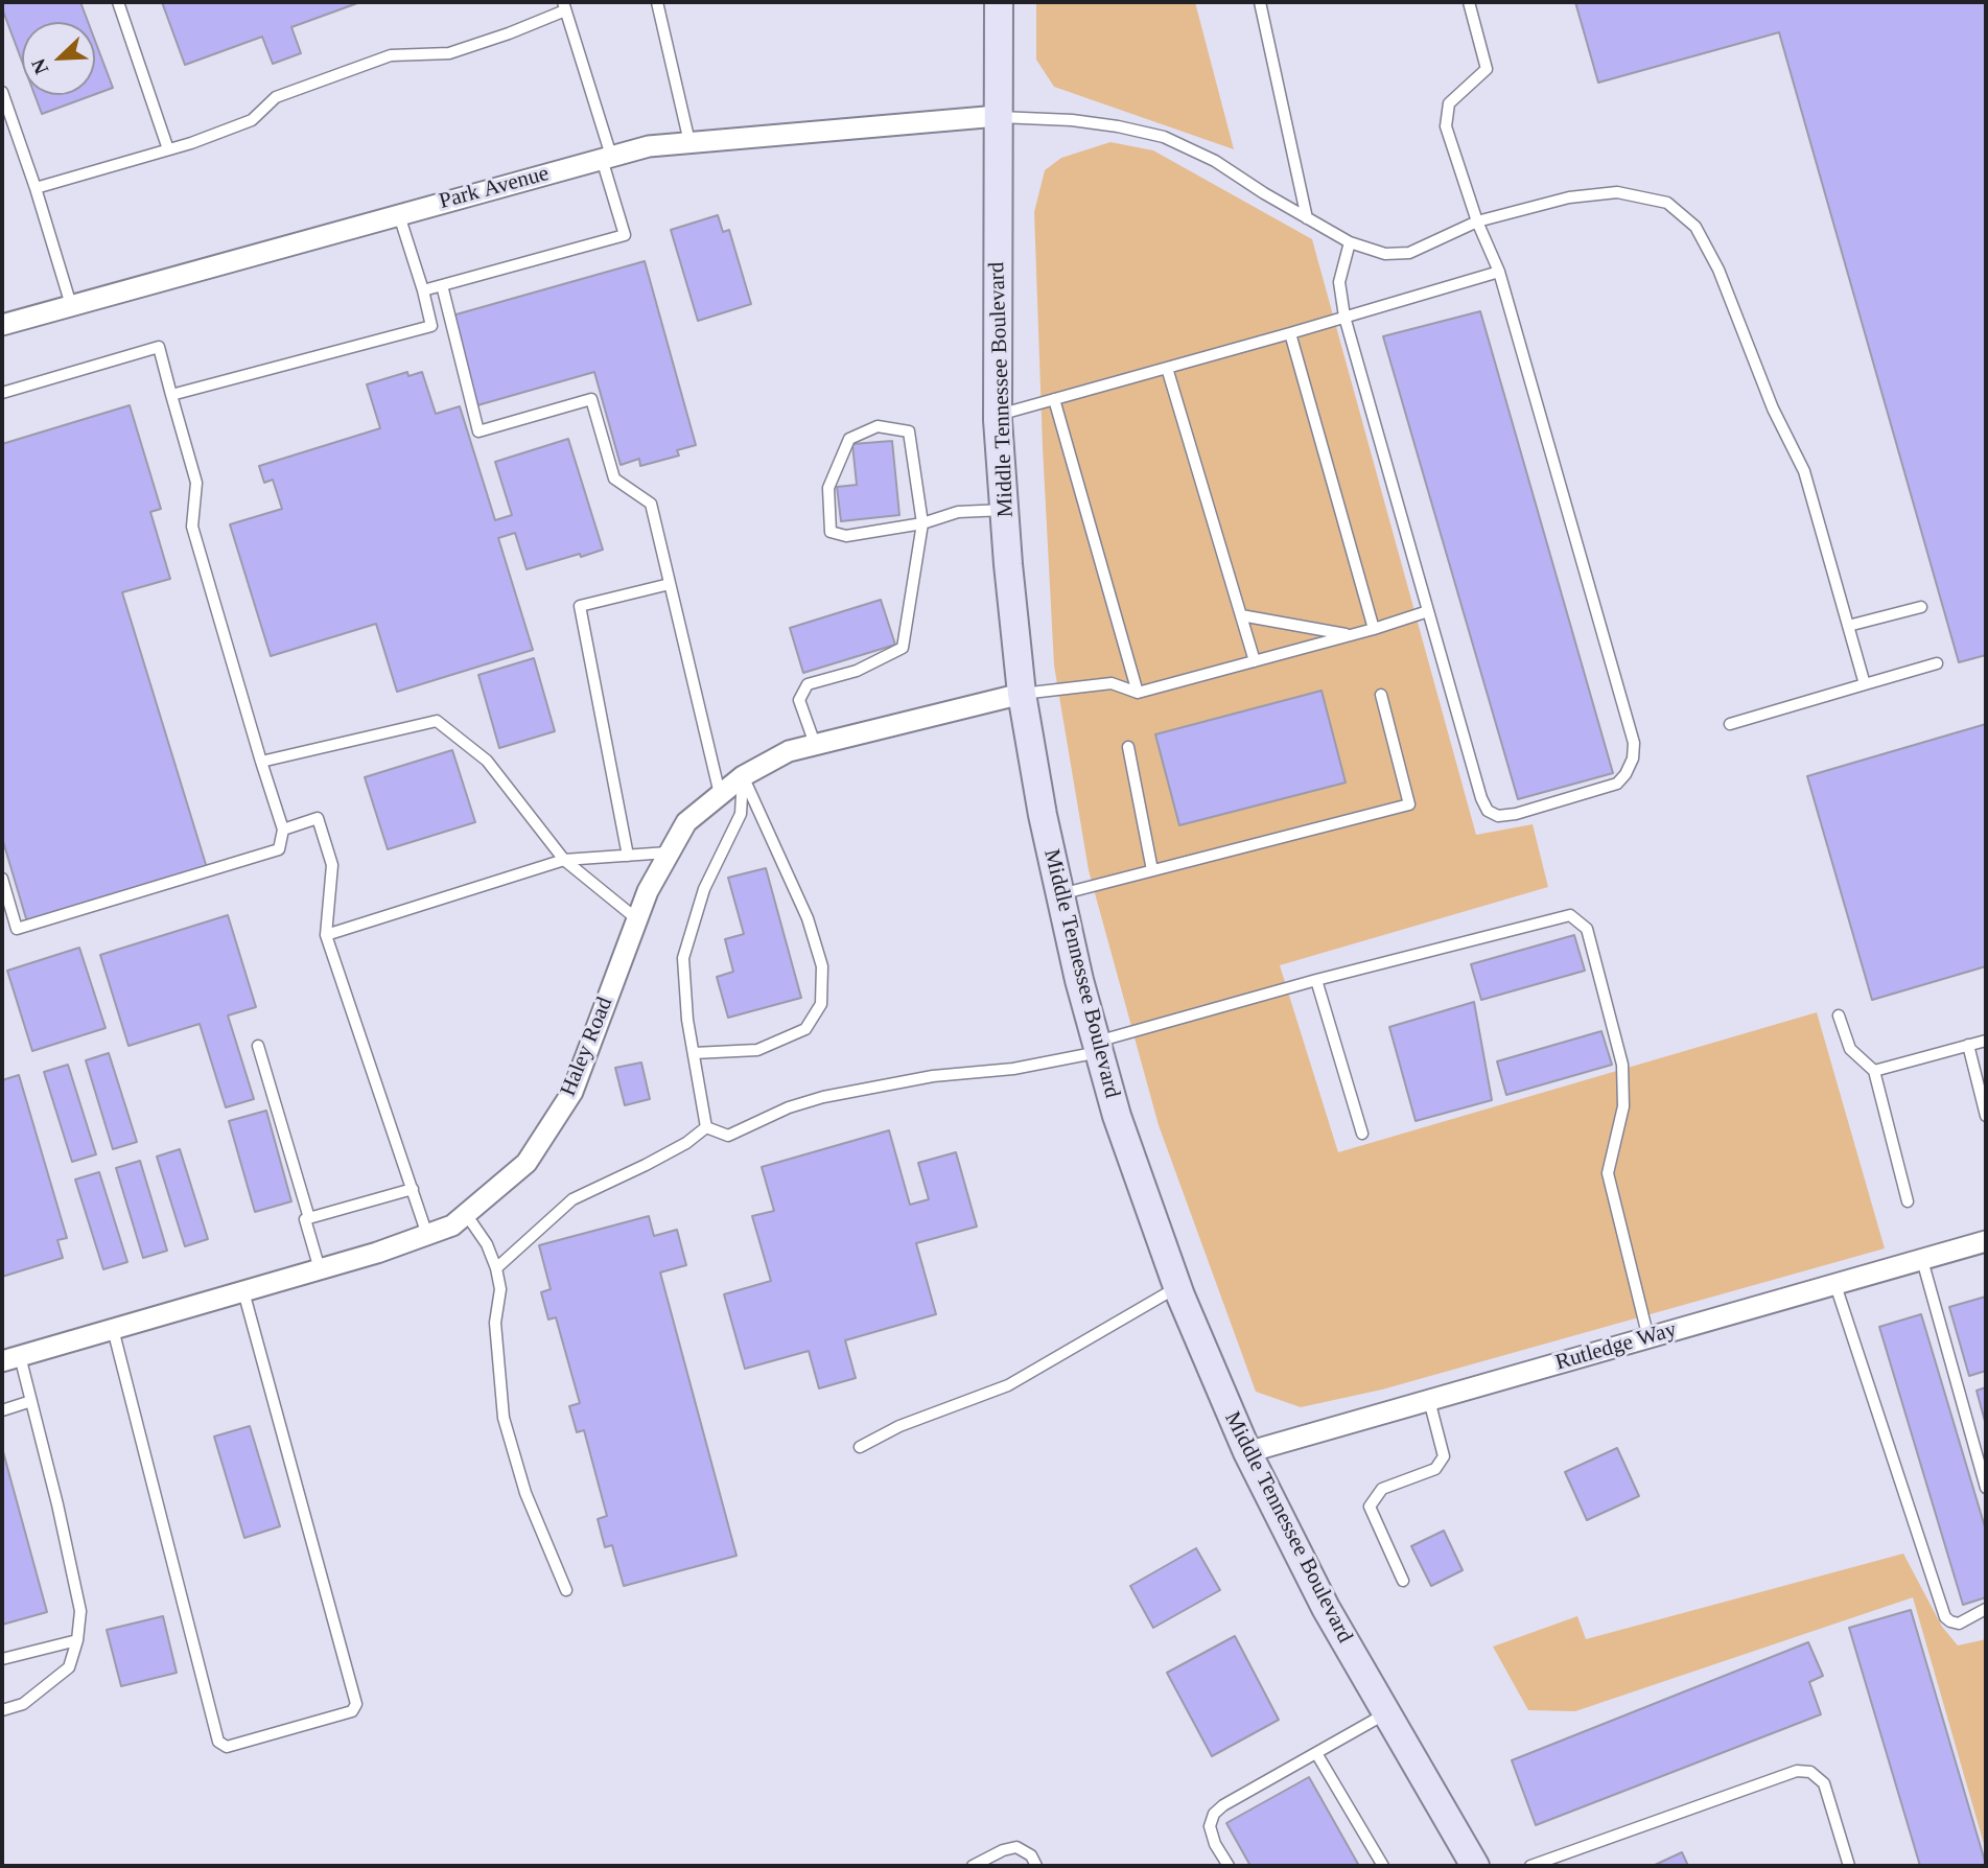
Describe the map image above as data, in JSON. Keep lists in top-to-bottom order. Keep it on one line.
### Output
{"streets":{"main road":["Middle Tennessee Boulevard"],"street":["Park Avenue","Haley Road","Rutledge Way"]},"crossings":[["Park Avenue","Middle Tennessee Boulevard"],["Middle Tennessee Boulevard","Haley Road"],["Middle Tennessee Boulevard","Rutledge Way"]],"north":"bottom left"}
